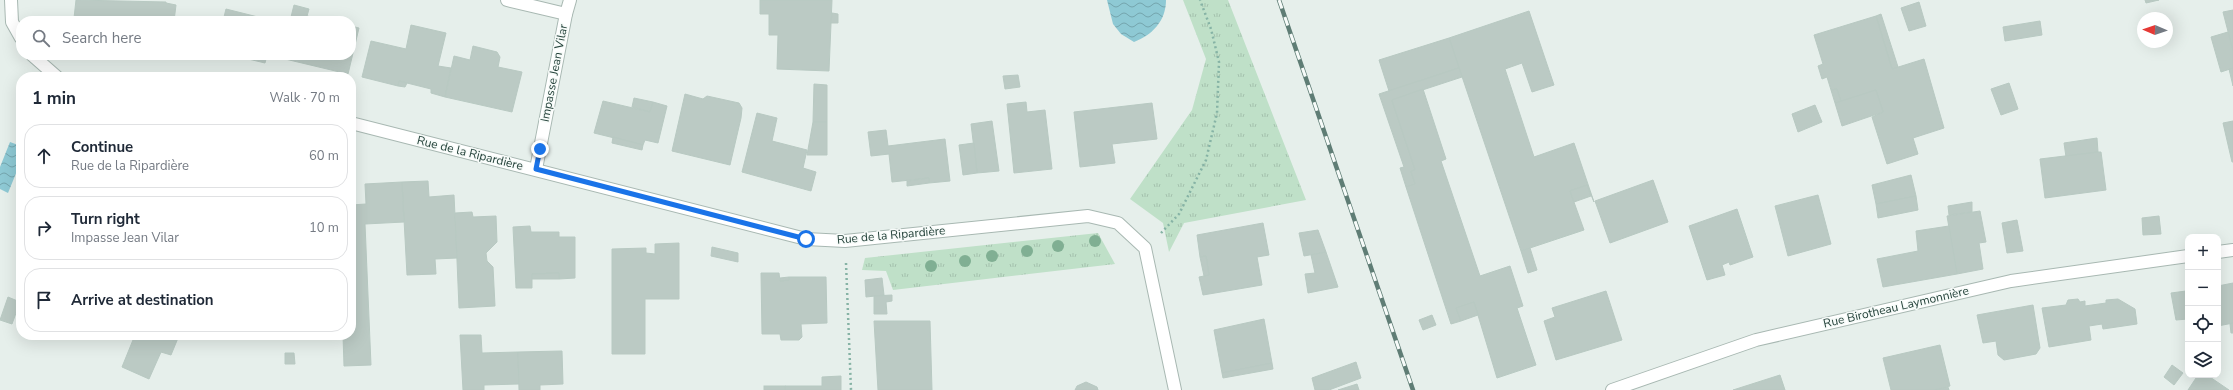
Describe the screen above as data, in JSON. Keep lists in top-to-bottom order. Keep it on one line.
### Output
{"streets":{"street":["Impasse Jean Vilar","Rue de la Ripardière","Rue Birotheau Laymonnière"]},"crossings":[["Impasse Jean Vilar","Rue de la Ripardière"]],"north":"left","page":{"search":"Search here","heading":["1 min","Walk · 70 m"],"list":[["Continue","Rue de la Ripardière","60 m"],["Turn right","Impasse Jean Vilar","10 m"],"Arrive at destination"],"map_buttons":["+","−"]}}
